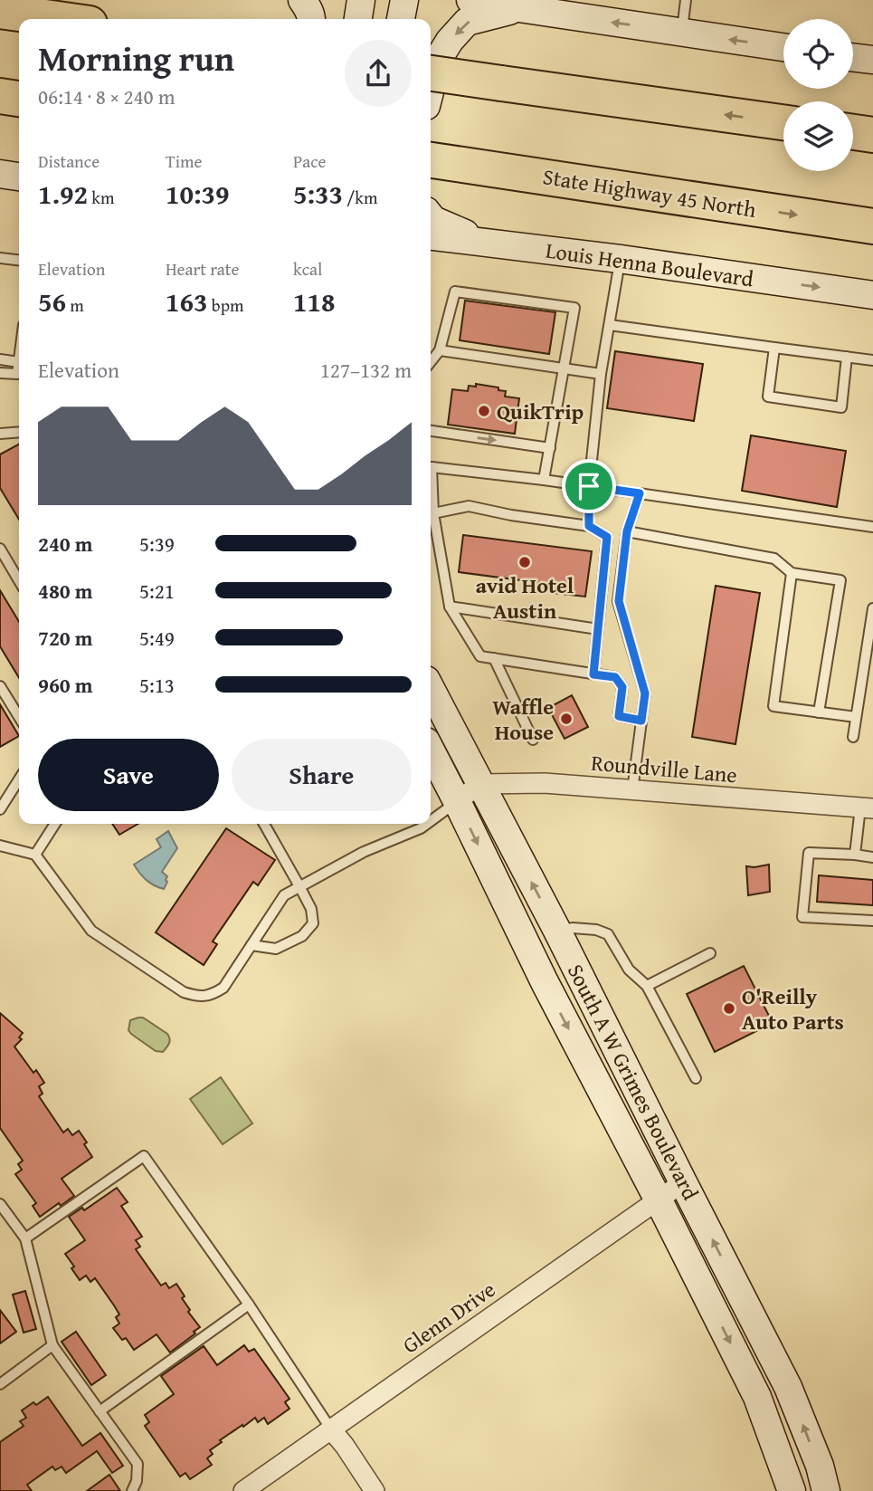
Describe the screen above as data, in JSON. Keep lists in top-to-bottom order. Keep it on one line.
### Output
{"streets":{"highway":["State Highway 45 North"],"main road":["Louis Henna Boulevard","South A W Grimes Boulevard"],"street":["Roundville Lane","Glenn Drive"]},"crossings":[["Roundville Lane","South A W Grimes Boulevard"],["South A W Grimes Boulevard","Glenn Drive"]],"places":["QuikTrip","avid Hotel Austin","Waffle House","O'Reilly Auto Parts"],"page":{"heading":["Morning run","06:14 · 8 × 240 m"],"stats":[["Distance","1.92 km"],["Time","10:39"],["Pace","5:33 /km"],["Elevation","56 m"],["Heart rate","163 bpm"],["kcal","118"]],"chart":["Elevation","127–132 m"],"list":[{"name":"240 m","note":"5:39"},{"name":"480 m","note":"5:21"},{"name":"720 m","note":"5:49"},{"name":"960 m","note":"5:13"}],"buttons":["Save","Share"]}}
